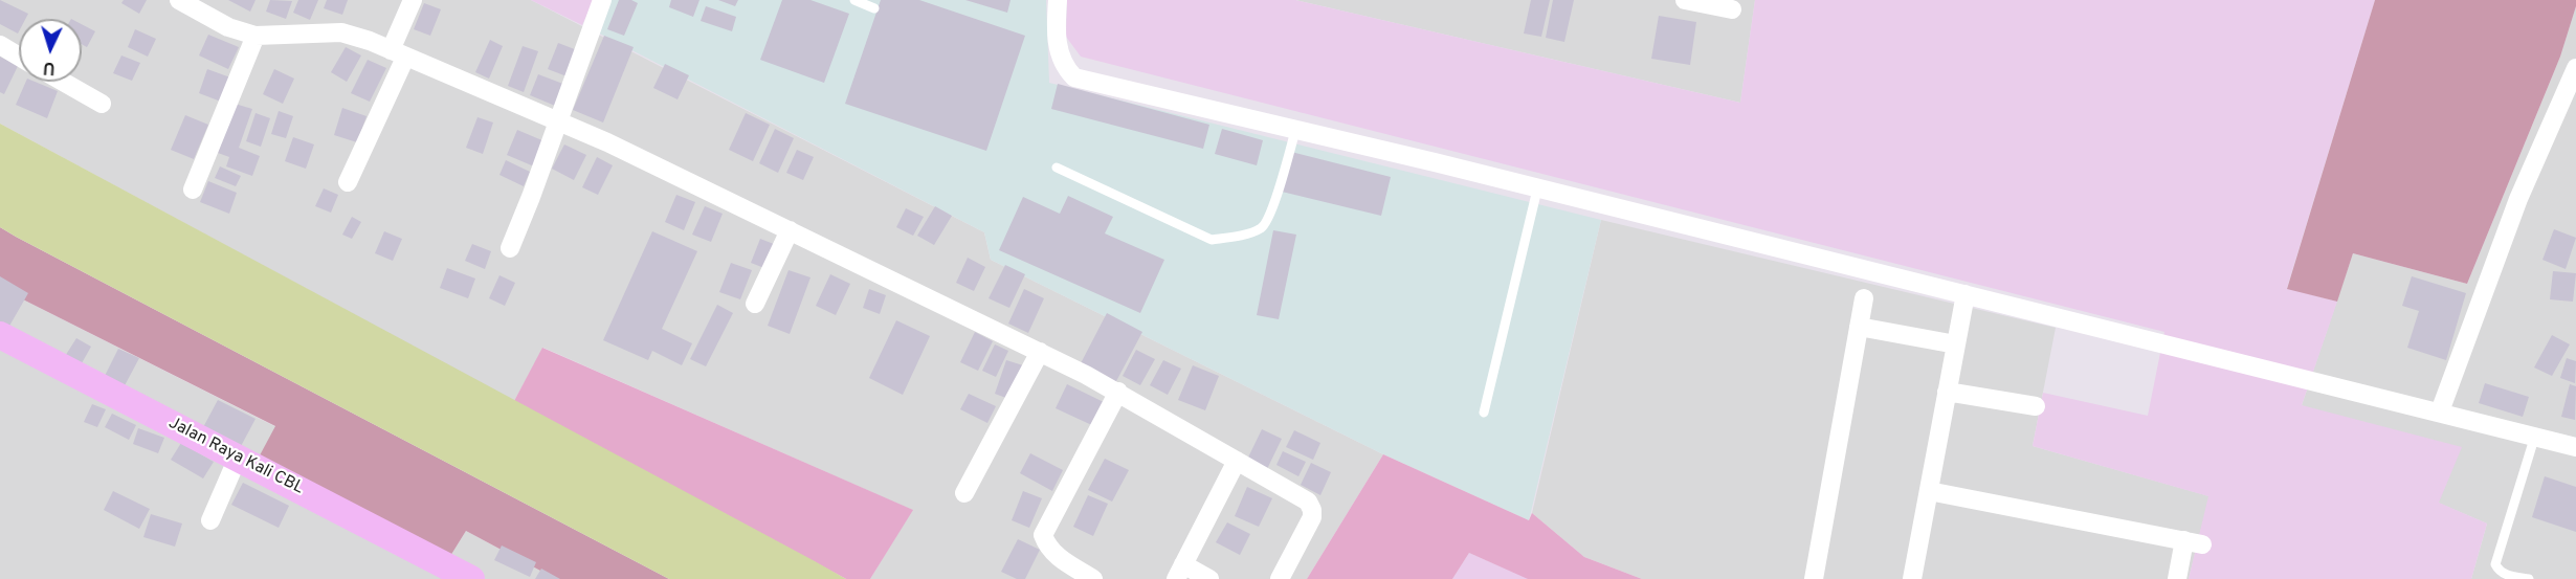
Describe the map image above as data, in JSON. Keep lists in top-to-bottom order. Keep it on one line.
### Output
{"streets":{"main road":["Jalan Raya Kali CBL"]},"north":"bottom"}
